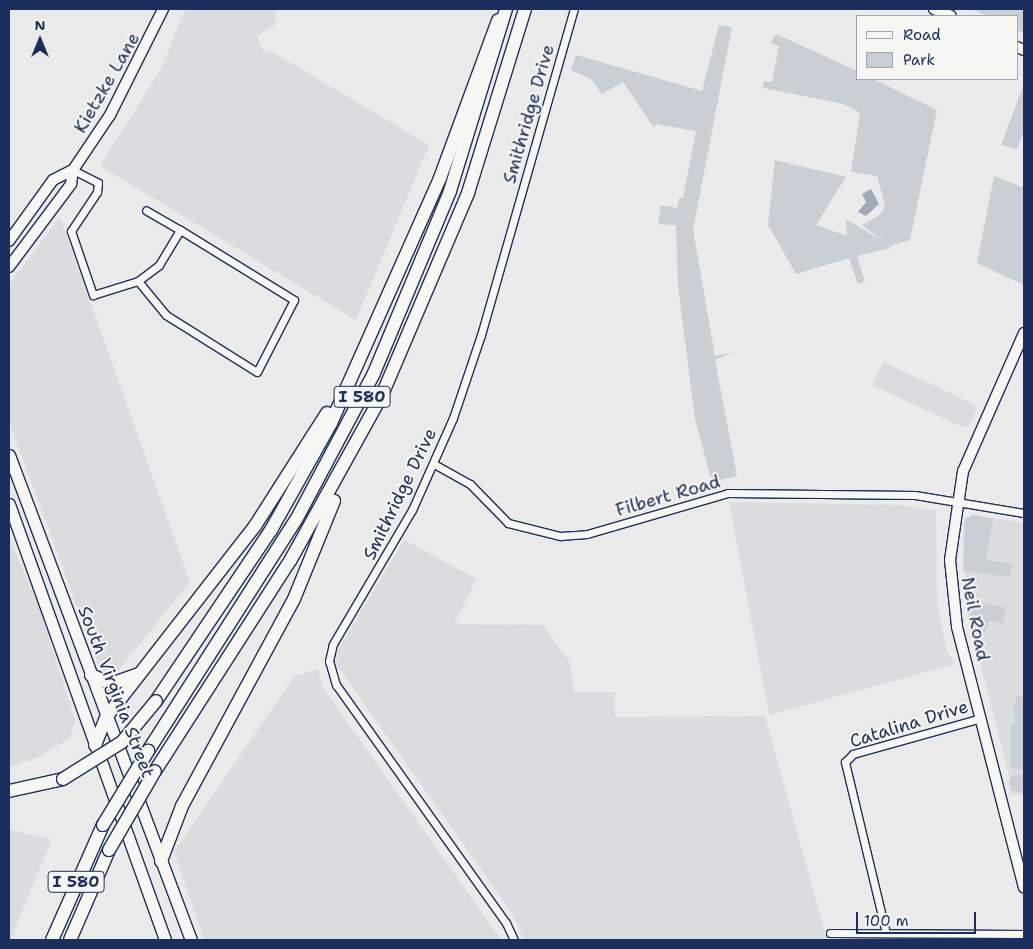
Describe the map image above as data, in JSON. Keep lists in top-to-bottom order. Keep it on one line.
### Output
{"streets":{"highway":["I 580"],"main road":["South Virginia Street"],"street":["Kietzke Lane","Smithridge Drive","Filbert Road","Neil Road","Catalina Drive"]},"crossings":[["Smithridge Drive","Filbert Road"],["Filbert Road","Neil Road"],["Neil Road","Catalina Drive"]],"legend":["Road","Park"],"scale_bar":"100 m","north":"top"}
